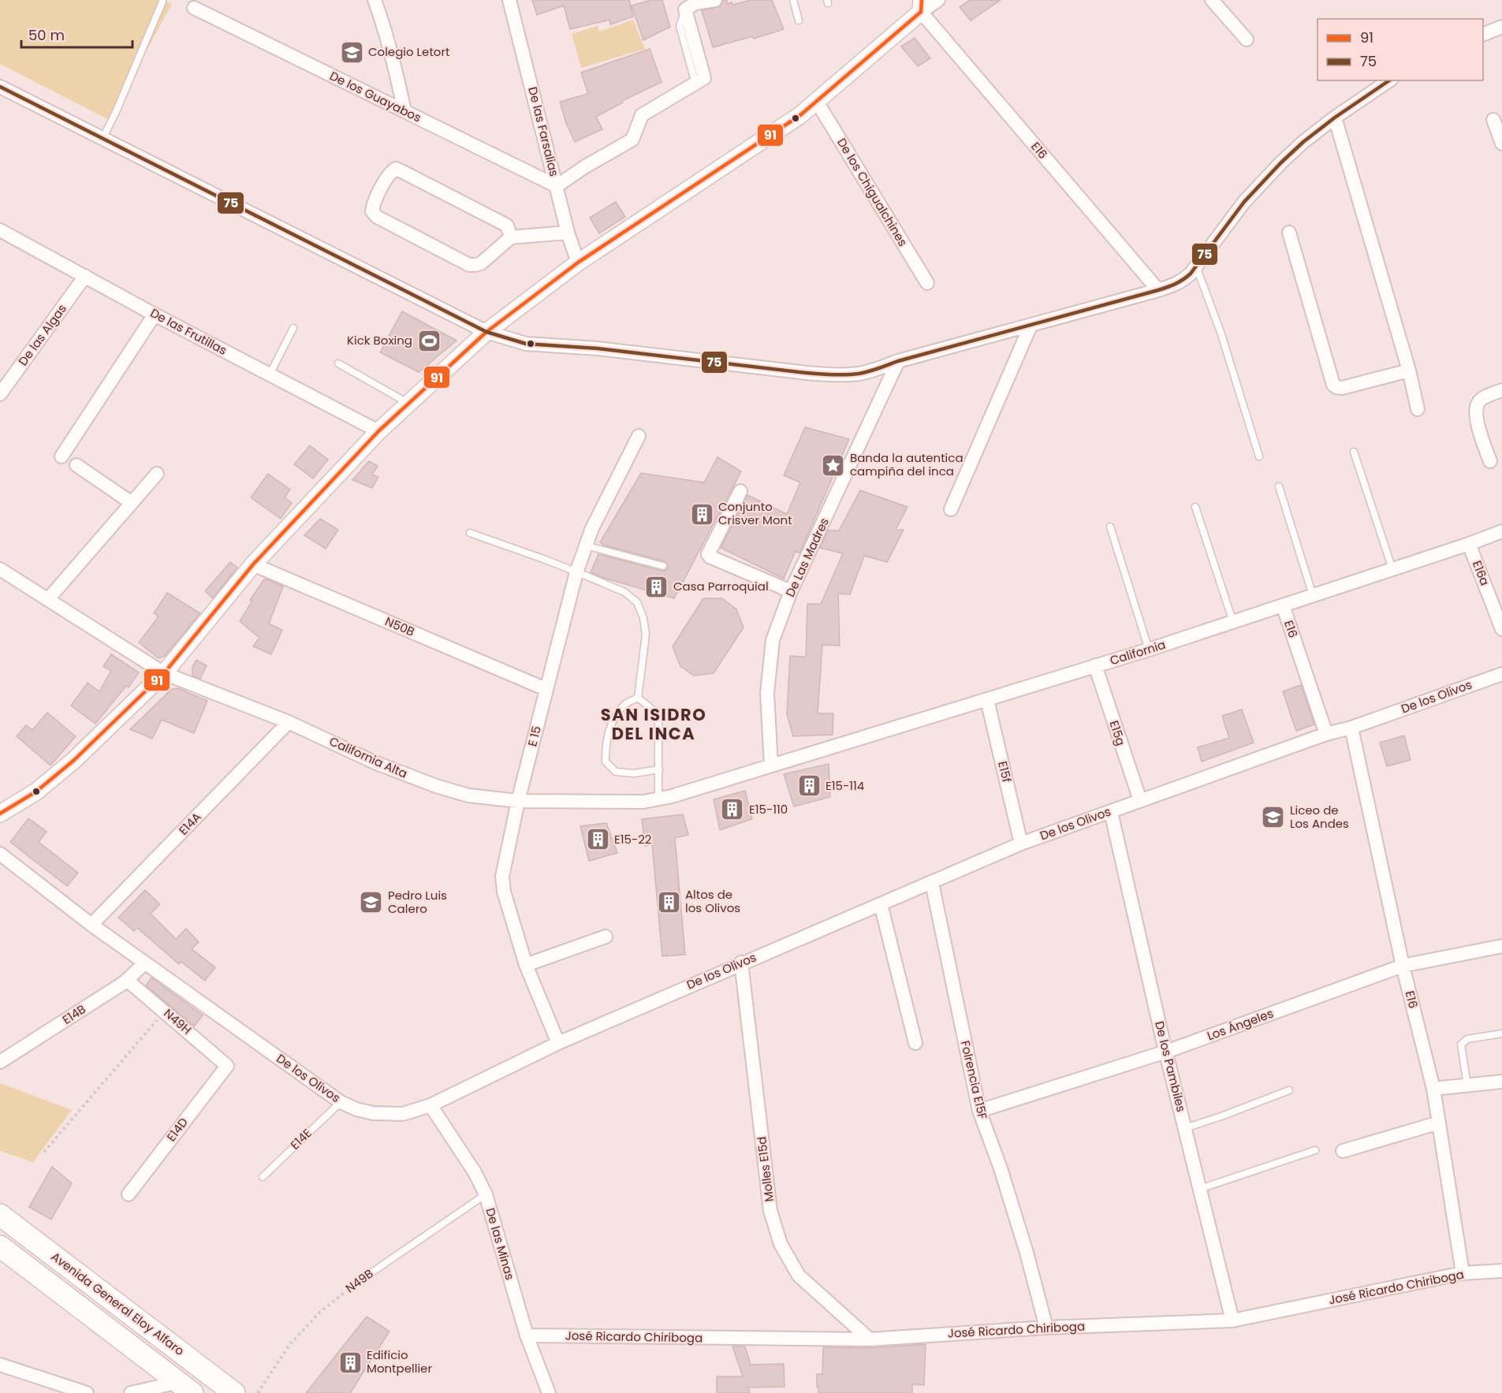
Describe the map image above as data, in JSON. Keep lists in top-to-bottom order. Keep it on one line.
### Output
{"streets":{"main road":["Avenida General Eloy Alfaro"],"street":["De los Guayabos","De las Farsalias","E16","De los Chigualchines","De las Frutillas","De las Algas","De Las Madres","E16a","N50B","California","De los Olivos","E15g","E 15","California Alta","E15f","E14A","E14B","N49H","Los Ángeles","De los Pambiles","Folrencia E15F","E14D","Molles E15d","De las Minas","José Ricardo Chiriboga"],"lane":["E14E","N49B"]},"crossings":[["De los Guayabos","De las Farsalias"],["E16","California"],["E16","De los Olivos"],["E16","Los Ángeles"],["E16","José Ricardo Chiriboga"],["De las Frutillas","De las Algas"],["De Las Madres","California"],["De Las Madres","California Alta"],["E16a","California"],["N50B","E 15"],["California","E15g"],["California","California Alta"],["California","E15f"],["De los Olivos","E15g"],["De los Olivos","E 15"],["De los Olivos","E15f"],["De los Olivos","E14A"],["De los Olivos","E14B"],["De los Olivos","De los Pambiles"],["De los Olivos","Folrencia E15F"],["De los Olivos","E14E"],["De los Olivos","Molles E15d"],["De los Olivos","De las Minas"],["E 15","California Alta"],["California Alta","E14A"],["E14B","N49H"],["N49H","E14D"],["Los Ángeles","De los Pambiles"],["Los Ángeles","Folrencia E15F"],["De los Pambiles","José Ricardo Chiriboga"],["Folrencia E15F","José Ricardo Chiriboga"],["Molles E15d","José Ricardo Chiriboga"],["De las Minas","N49B"],["De las Minas","José Ricardo Chiriboga"]],"districts":["SAN ISIDRO DEL INCA"],"places":{"school or university":["Colegio Letort","Liceo de Los Andes","Pedro Luis Calero"],"sports":["Kick Boxing"],"place":["Banda la autentica campiña del inca"],"building":["Conjunto Crisver Mont","Casa Parroquial","E15-114","E15-110","E15-22","Altos de los Olivos","Edificio Montpellier"]},"lines":["transit line 91","transit line 75"],"legend":["91","75"],"scale_bar":"50 m"}
